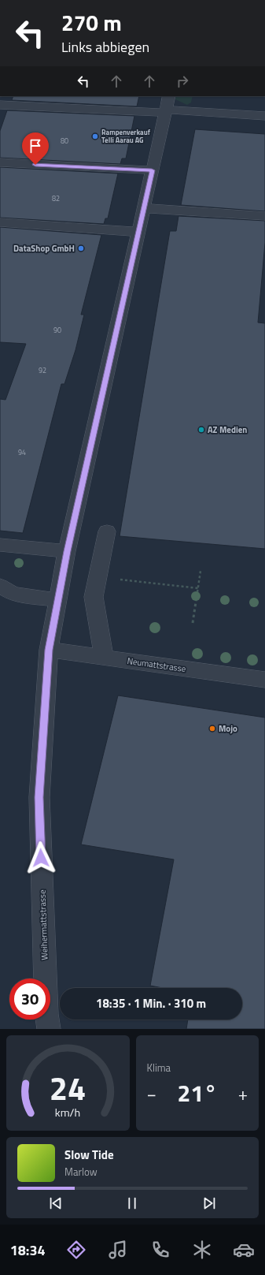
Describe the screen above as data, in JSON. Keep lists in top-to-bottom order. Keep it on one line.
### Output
{"streets":{"street":["Neumattstrasse","Weihermattstrasse"]},"crossings":[["Neumattstrasse","Weihermattstrasse"]],"places":["Rampenverkauf Telli Aarau AG","DataShop GmbH","AZ Medien","Mojo"],"house_numbers":["80","82","90","92","94"],"page":{"turn":["270 m","Links abbiegen"],"limit":"30","trip":"18:35 · 1 Min. · 310 m","tile":"Klima","heat":["−","21°","+"],"song":["Slow Tide","Marlow"],"tabs":"18:34","gauge":["24","km/h"]}}
